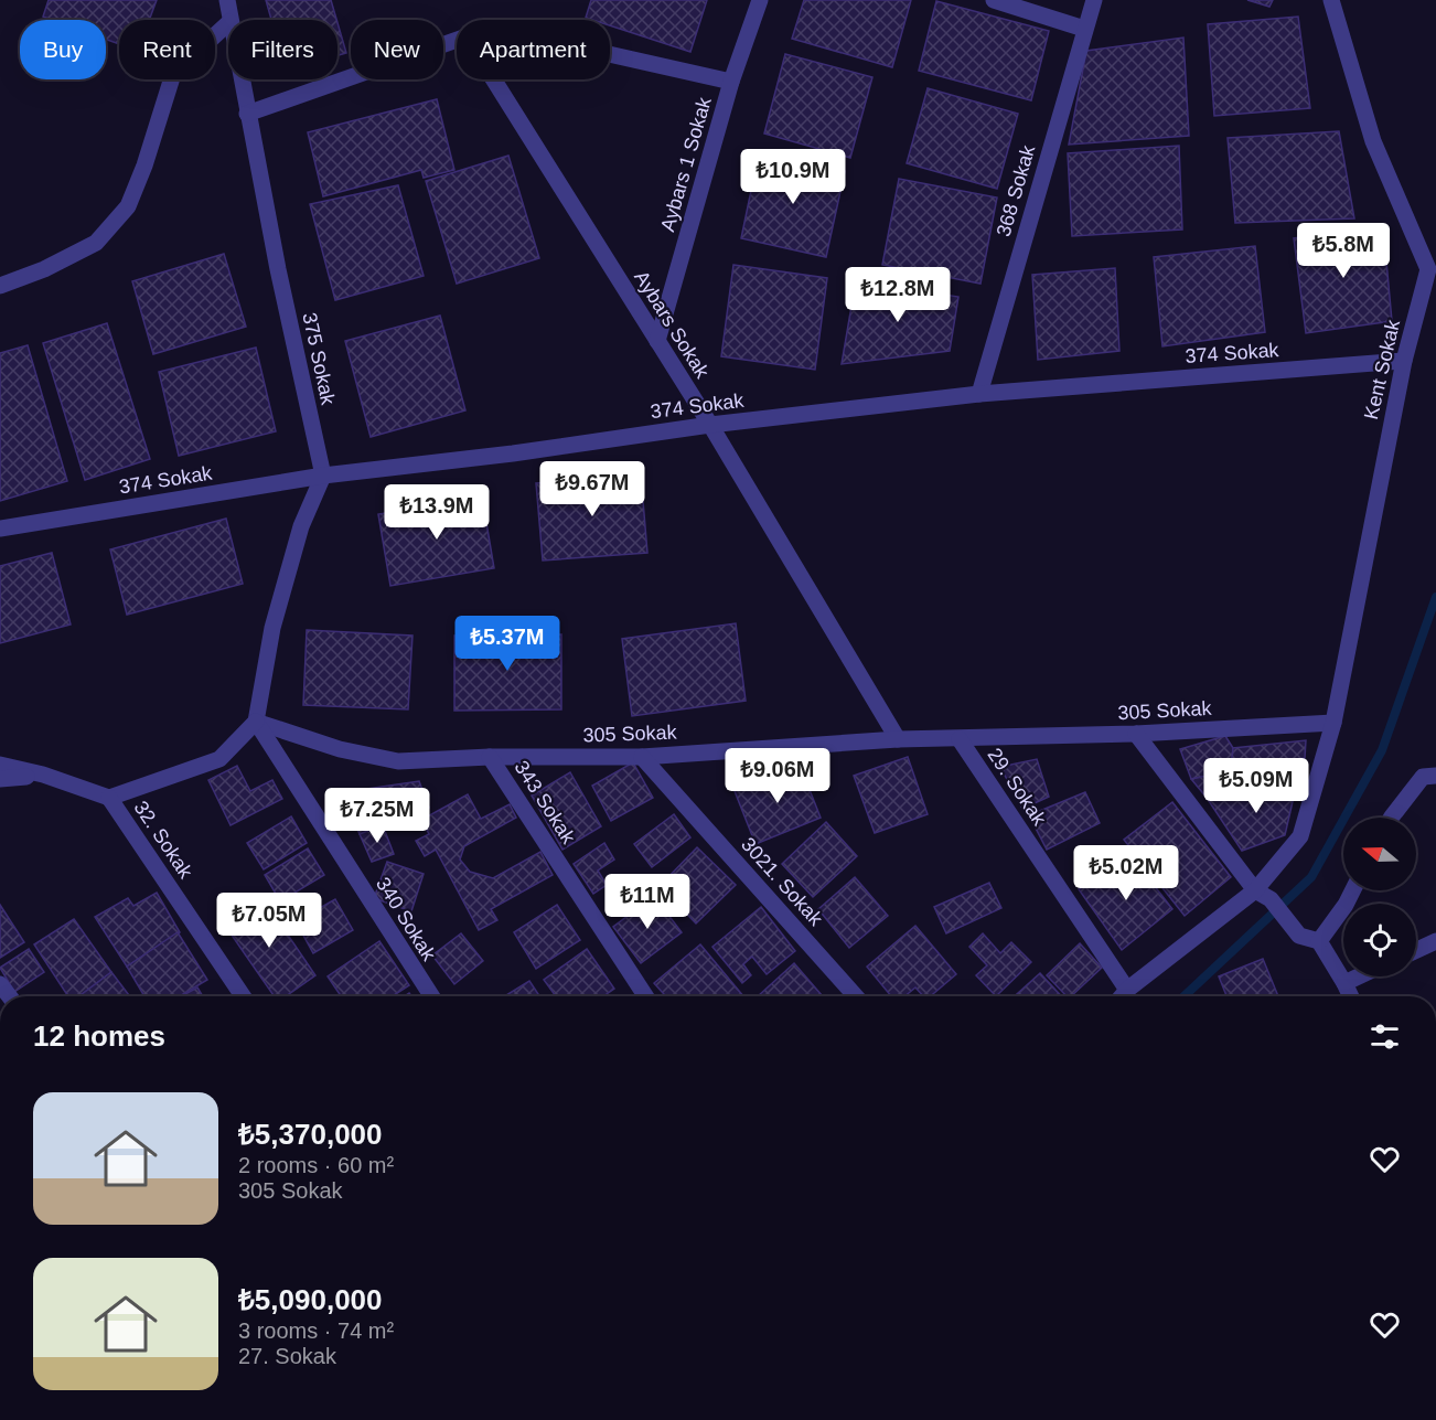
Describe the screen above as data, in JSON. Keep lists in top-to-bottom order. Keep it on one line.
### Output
{"streets":{"street":["Aybars 1 Sokak","368 Sokak","Aybars Sokak","374 Sokak","375 Sokak","Kent Sokak","305 Sokak","29. Sokak","343 Sokak","32. Sokak","3021. Sokak","340 Sokak"]},"crossings":[["Aybars 1 Sokak","Aybars Sokak"],["368 Sokak","374 Sokak"],["Aybars Sokak","374 Sokak"],["Aybars Sokak","305 Sokak"],["374 Sokak","375 Sokak"],["374 Sokak","Kent Sokak"],["Kent Sokak","305 Sokak"],["Kent Sokak","29. Sokak"],["305 Sokak","29. Sokak"],["305 Sokak","343 Sokak"],["305 Sokak","3021. Sokak"],["305 Sokak","340 Sokak"]],"north":"left","page":{"chip":["Buy","Rent","Filters","New","Apartment"],"price":["₺10.9M","₺5.8M","₺12.8M","₺9.67M","₺13.9M","₺5.37M","₺9.06M","₺5.09M","₺7.25M","₺5.02M","₺11M","₺7.05M"],"heading":"12 homes","list":[{"name":"₺5,370,000","note":"2 rooms · 60 m² · 305 Sokak"},{"name":"₺5,090,000","note":"3 rooms · 74 m² · 27. Sokak"}]}}
